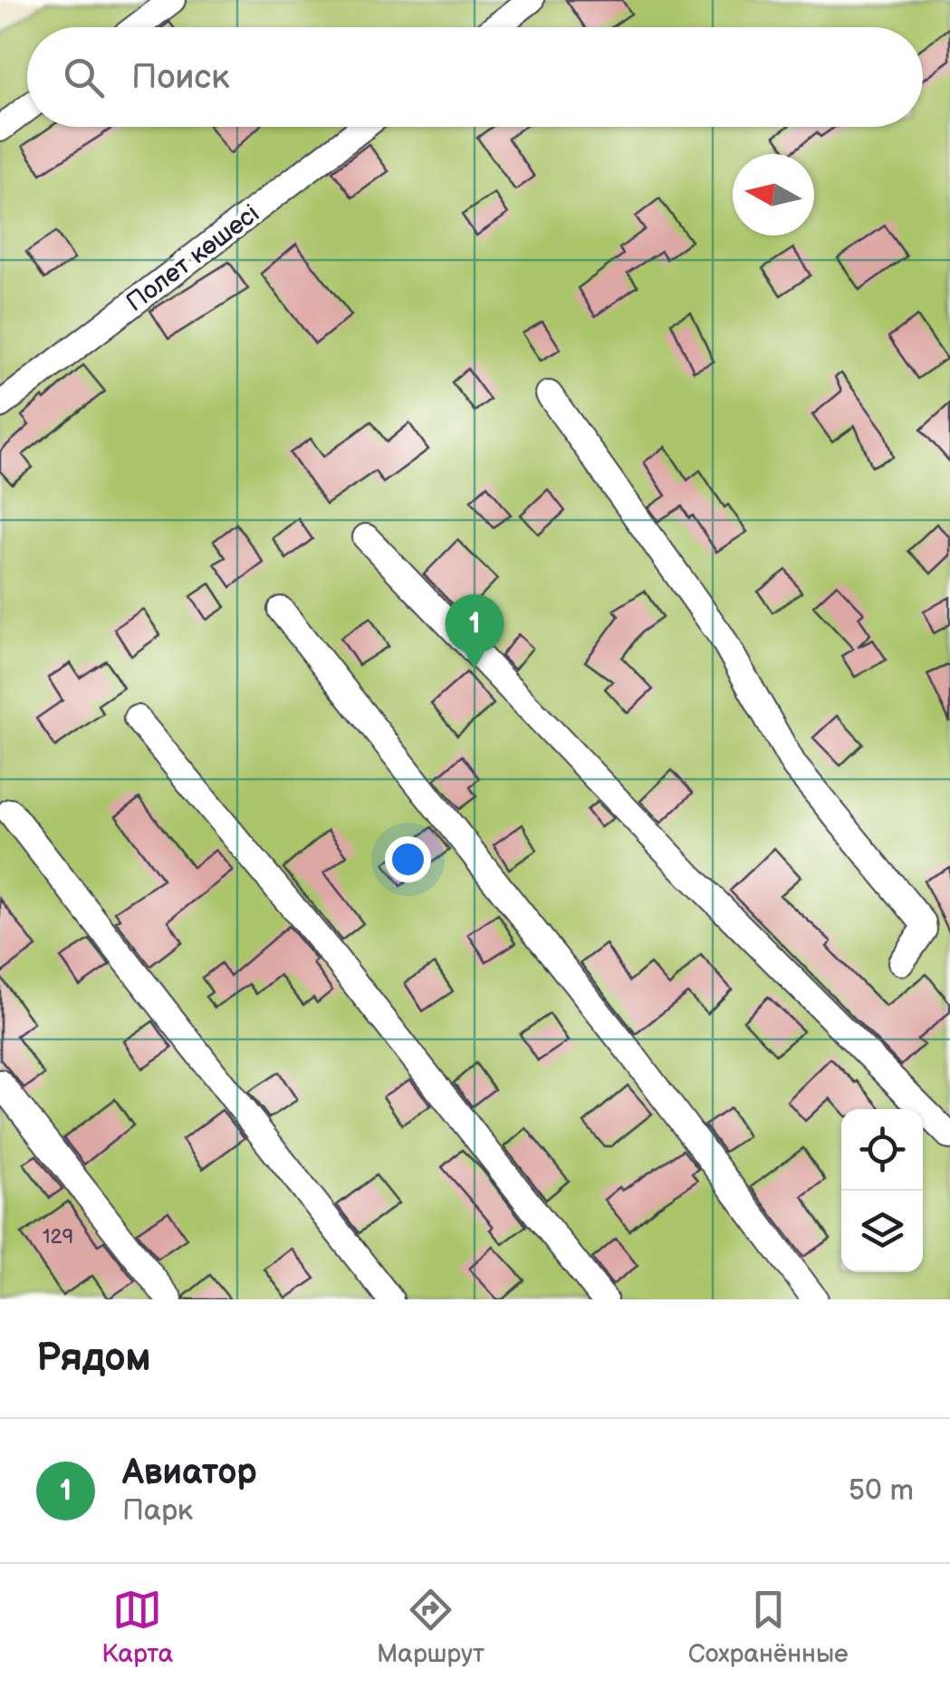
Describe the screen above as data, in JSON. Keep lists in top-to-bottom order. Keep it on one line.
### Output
{"streets":{"street":["Полет көшесі"]},"house_numbers":["129"],"north":"left","page":{"search":"Поиск","pins":"1","heading":"Рядом","list":[{"mark":"1","name":"Авиатор","note":"Парк","value":"50 m"}],"nav":["Карта","Маршрут","Сохранённые"]}}
